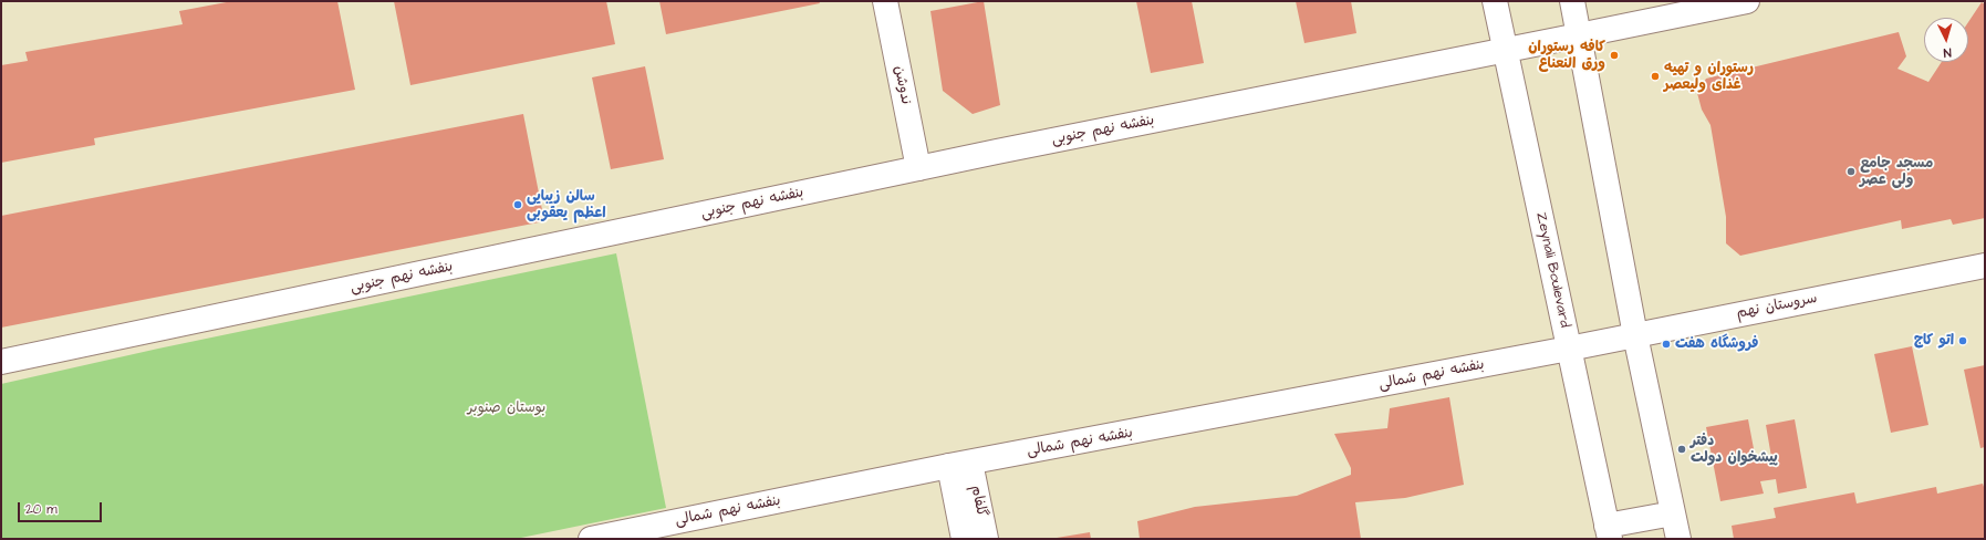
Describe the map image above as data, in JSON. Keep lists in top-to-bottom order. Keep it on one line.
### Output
{"streets":{"main road":["ندوشن","بنفشه نهم جنوبی","Zeynali Boulevard","سروستان نهم","بنفشه نهم شمالی","گلفام"]},"crossings":[["ندوشن","بنفشه نهم جنوبی"],["بنفشه نهم جنوبی","Zeynali Boulevard"],["Zeynali Boulevard","سروستان نهم"],["Zeynali Boulevard","بنفشه نهم شمالی"],["سروستان نهم","بنفشه نهم شمالی"],["بنفشه نهم شمالی","گلفام"]],"parks":["بوستان صنوبر"],"places":["کافه رستوران ورق النعناع","رستوران و تهیه غذای ولیعصر","مسجد جامع ولی عصر","سالن زیبایی اعظم یعقوبی","اتو کاج","فروشگاه هفت","دفتر پیشخوان دولت"],"scale_bar":"20 m","north":"bottom"}
